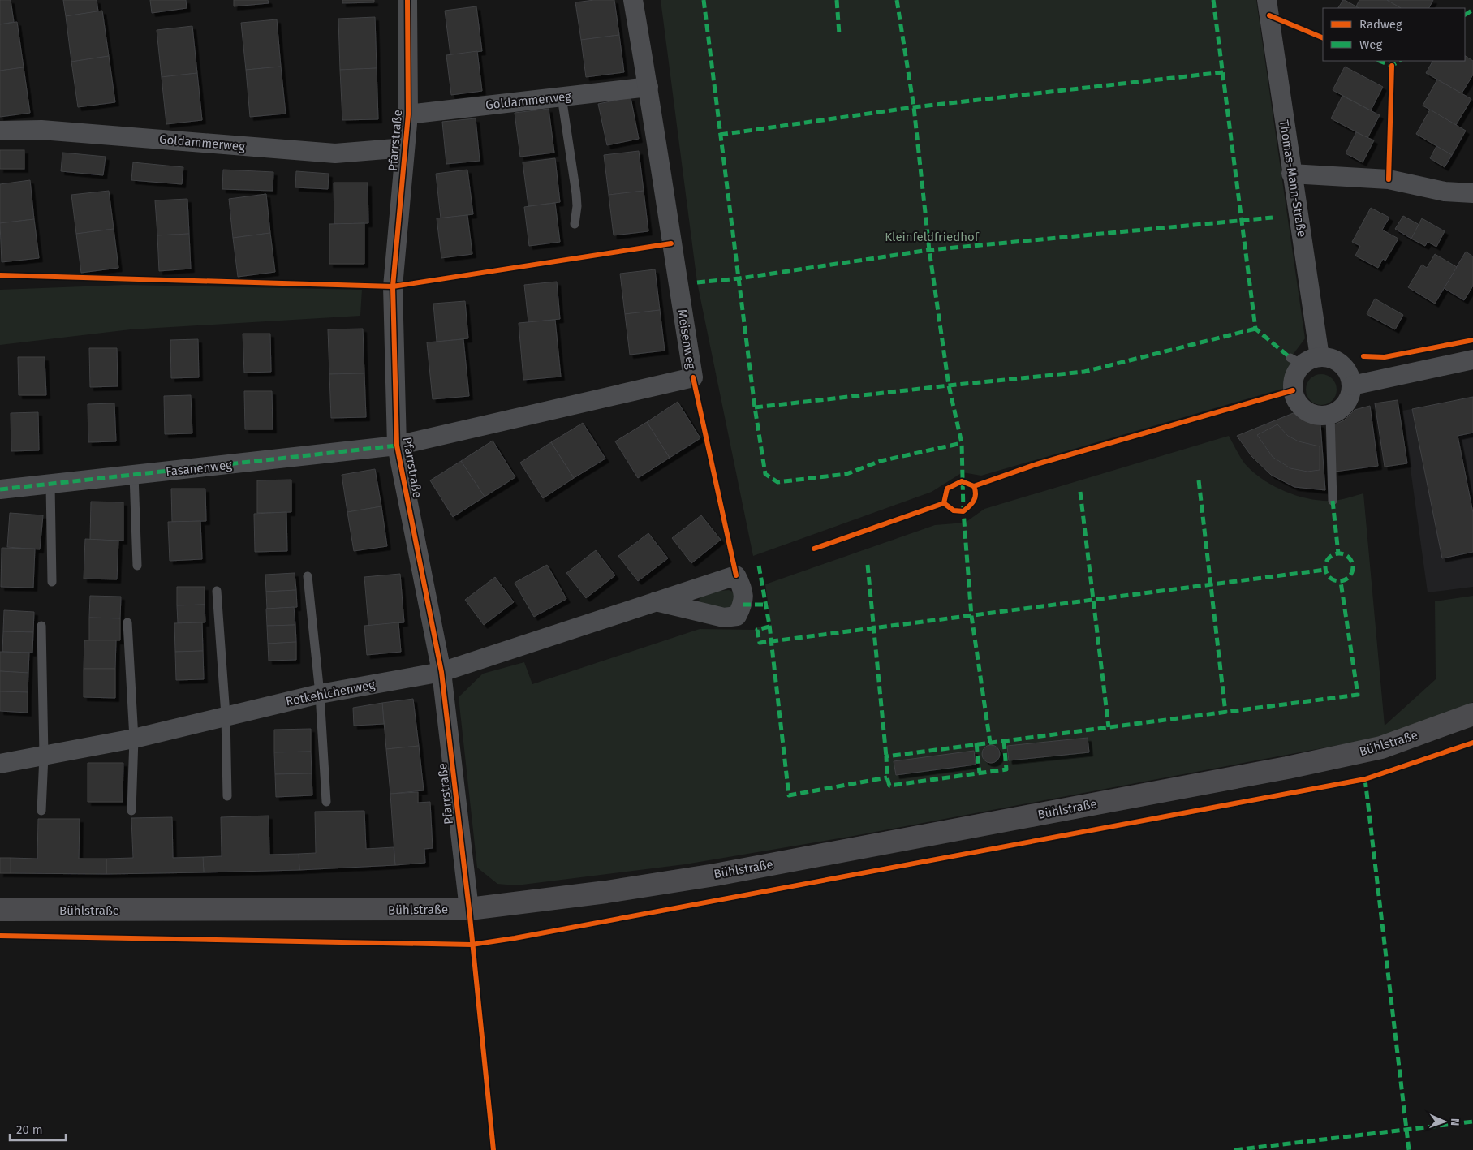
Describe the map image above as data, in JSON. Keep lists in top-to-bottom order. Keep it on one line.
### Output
{"streets":{"main road":["Bühlstraße"],"street":["Goldammerweg","Pfarrstraße","Thomas-Mann-Straße","Meisenweg","Fasanenweg","Rotkehlchenweg"]},"crossings":[["Goldammerweg","Pfarrstraße"],["Goldammerweg","Meisenweg"],["Pfarrstraße","Meisenweg"],["Pfarrstraße","Fasanenweg"],["Pfarrstraße","Rotkehlchenweg"],["Pfarrstraße","Bühlstraße"],["Meisenweg","Fasanenweg"]],"parks":["Kleinfeldfriedhof"],"legend":["Radweg","Weg"],"scale_bar":"20 m","north":"right"}
